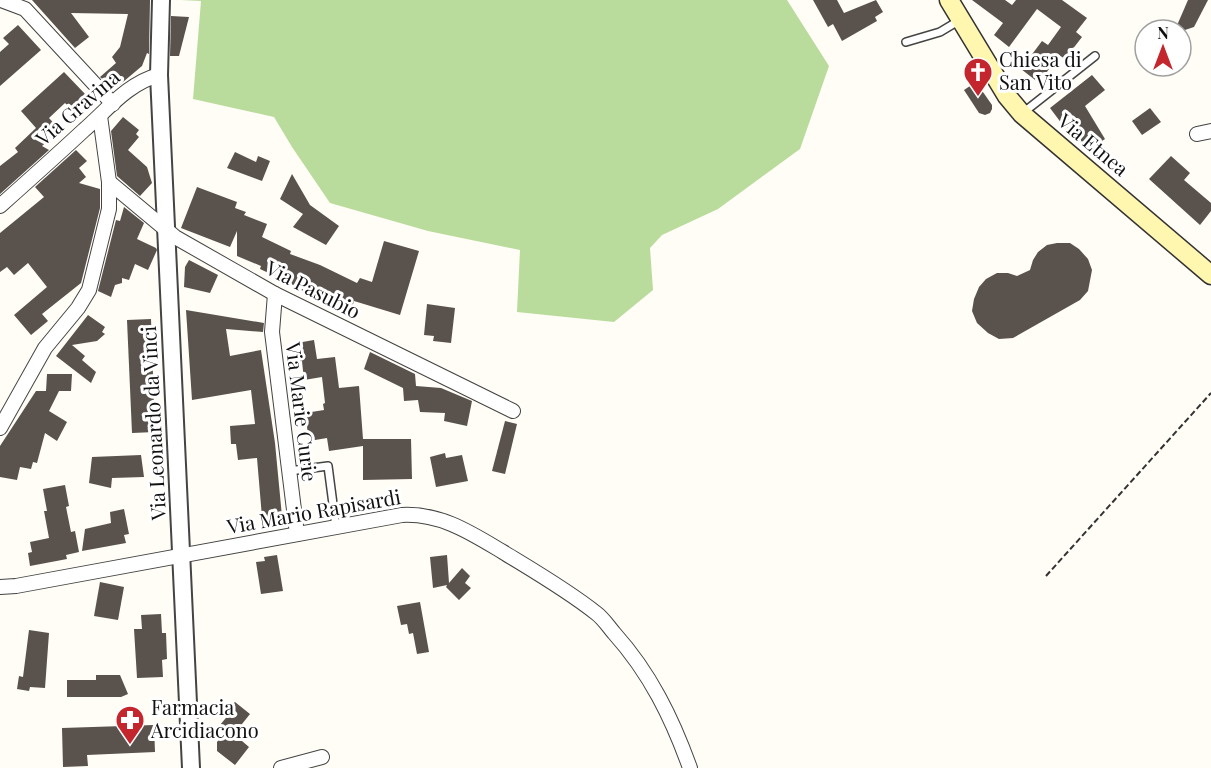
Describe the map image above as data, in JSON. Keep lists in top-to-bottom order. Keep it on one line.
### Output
{"streets":{"main road":["Via Etnea"],"street":["Via Gravina","Via Pasubio","Via Marie Curie","Via Leonardo da Vinci","Via Mario Rapisardi"]},"crossings":[["Via Gravina","Via Leonardo da Vinci"],["Via Pasubio","Via Marie Curie"],["Via Pasubio","Via Leonardo da Vinci"],["Via Marie Curie","Via Mario Rapisardi"],["Via Leonardo da Vinci","Via Mario Rapisardi"]],"places":{"church":["Chiesa di San Vito"],"pharmacy":["Farmacia Arcidiacono"]},"north":"top"}
